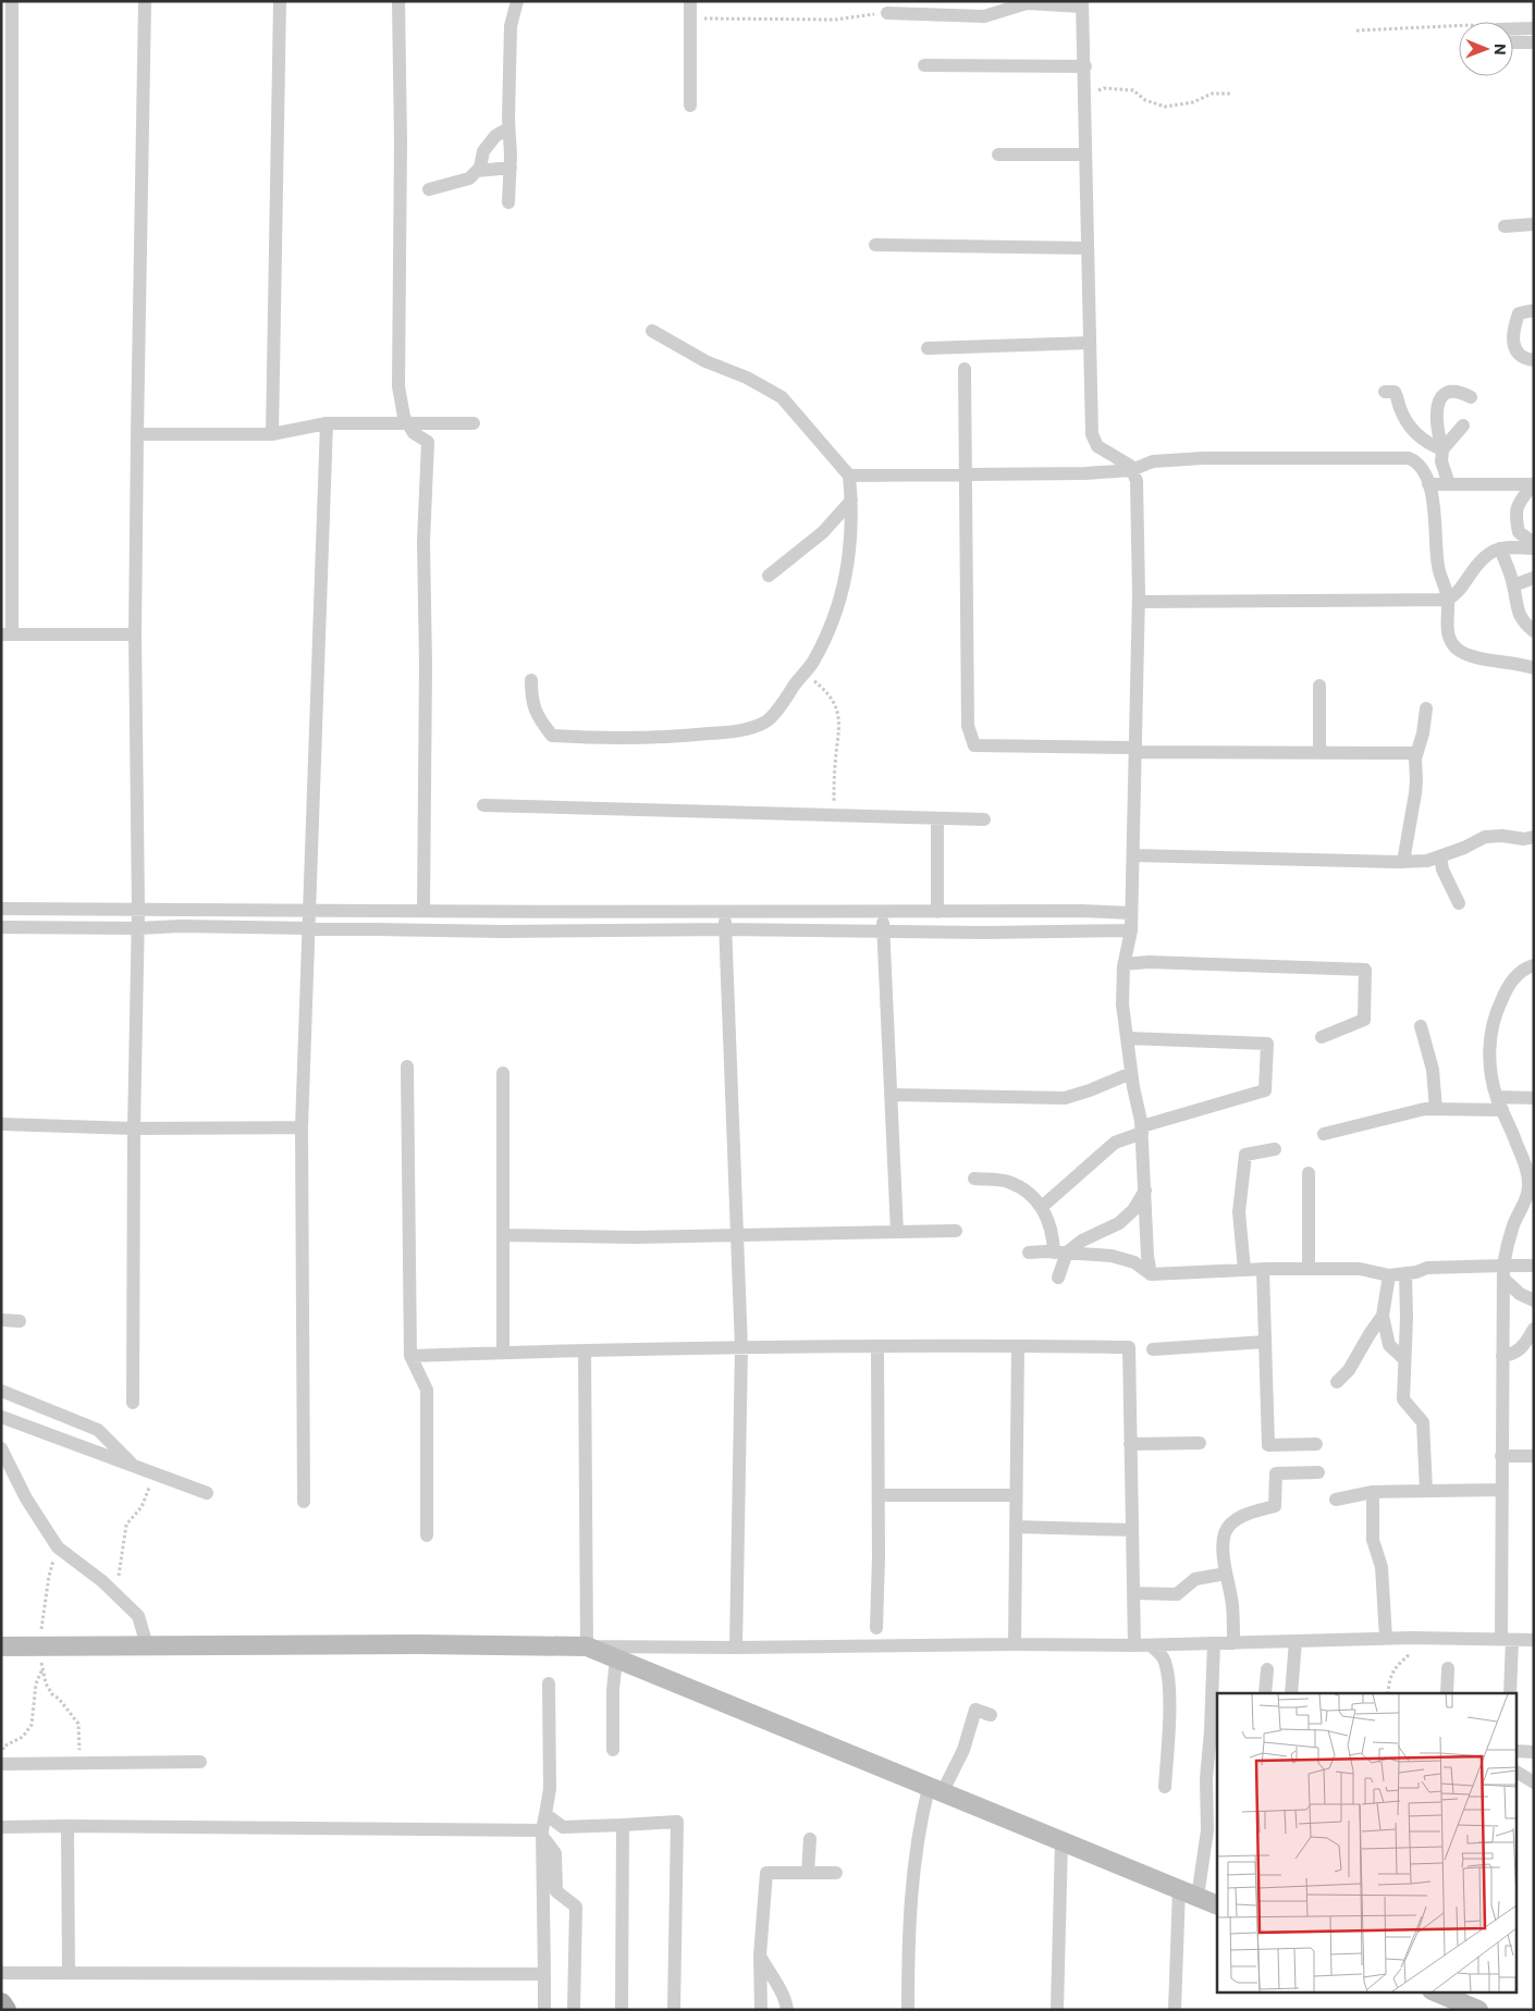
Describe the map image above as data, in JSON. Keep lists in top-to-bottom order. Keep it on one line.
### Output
{"north":"right"}
